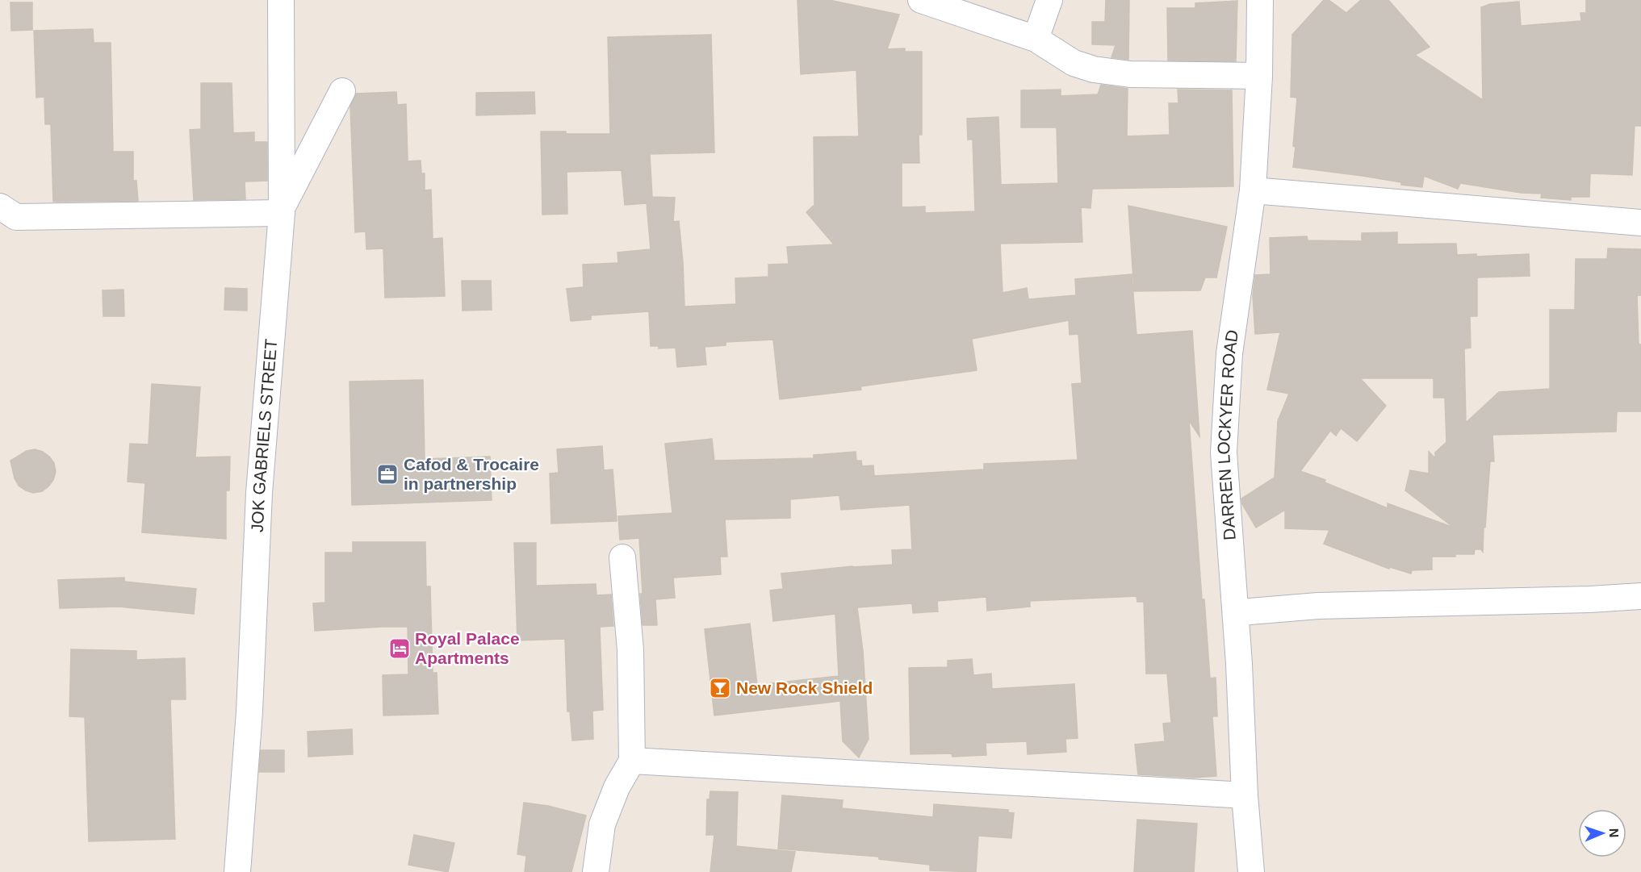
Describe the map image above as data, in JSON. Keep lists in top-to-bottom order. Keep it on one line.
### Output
{"streets":{"street":["DARREN LOCKYER ROAD","JOK GABRIELS STREET"]},"places":{"office":["Cafod & Trocaire in partnership"],"hotel":["Royal Palace Apartments"],"bar":["New Rock Shield"]},"north":"right"}
